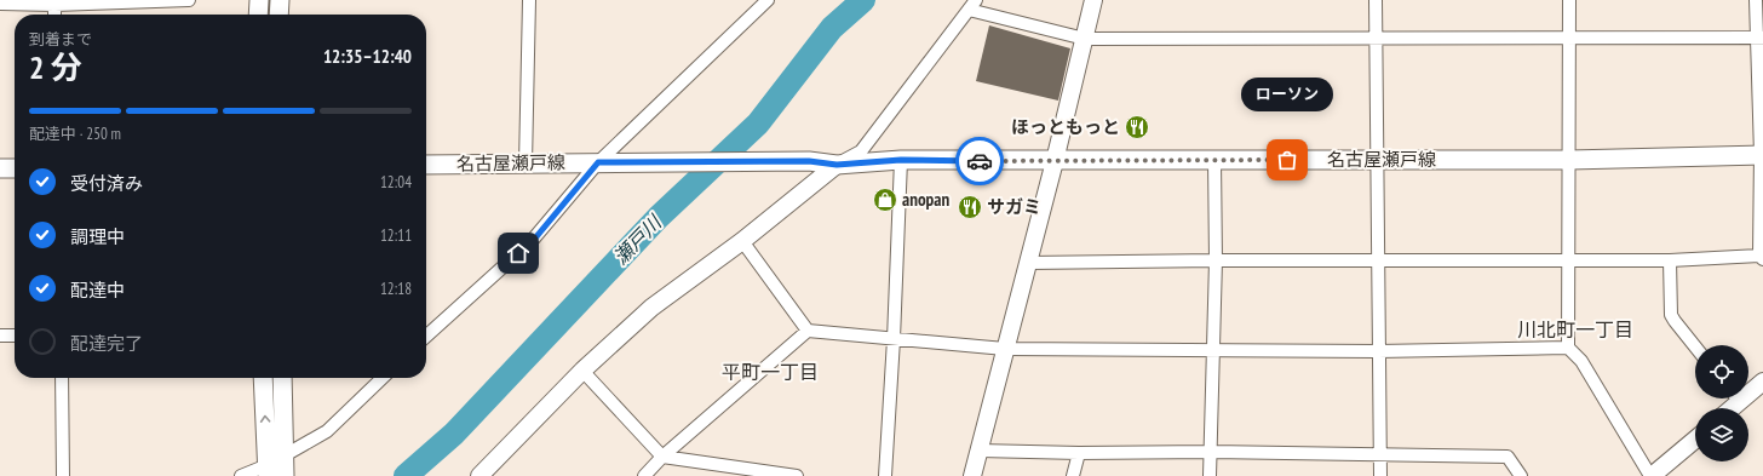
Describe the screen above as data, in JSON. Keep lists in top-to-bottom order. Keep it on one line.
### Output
{"streets":{"main road":["名古屋瀬戸線"]},"districts":["川北町一丁目","平町一丁目"],"water":["瀬戸川"],"places":{"restaurant":["ほっともっと","サガミ"],"other":["ローソン"],"shop":["anopan"]},"page":{"heading":["2 分","到着まで","12:35–12:40"],"bubble":"ローソン","bar":"配達中 · 250 m","list":[["受付済み","12:04"],["調理中","12:11"],["配達中","12:18"],"配達完了"]}}
